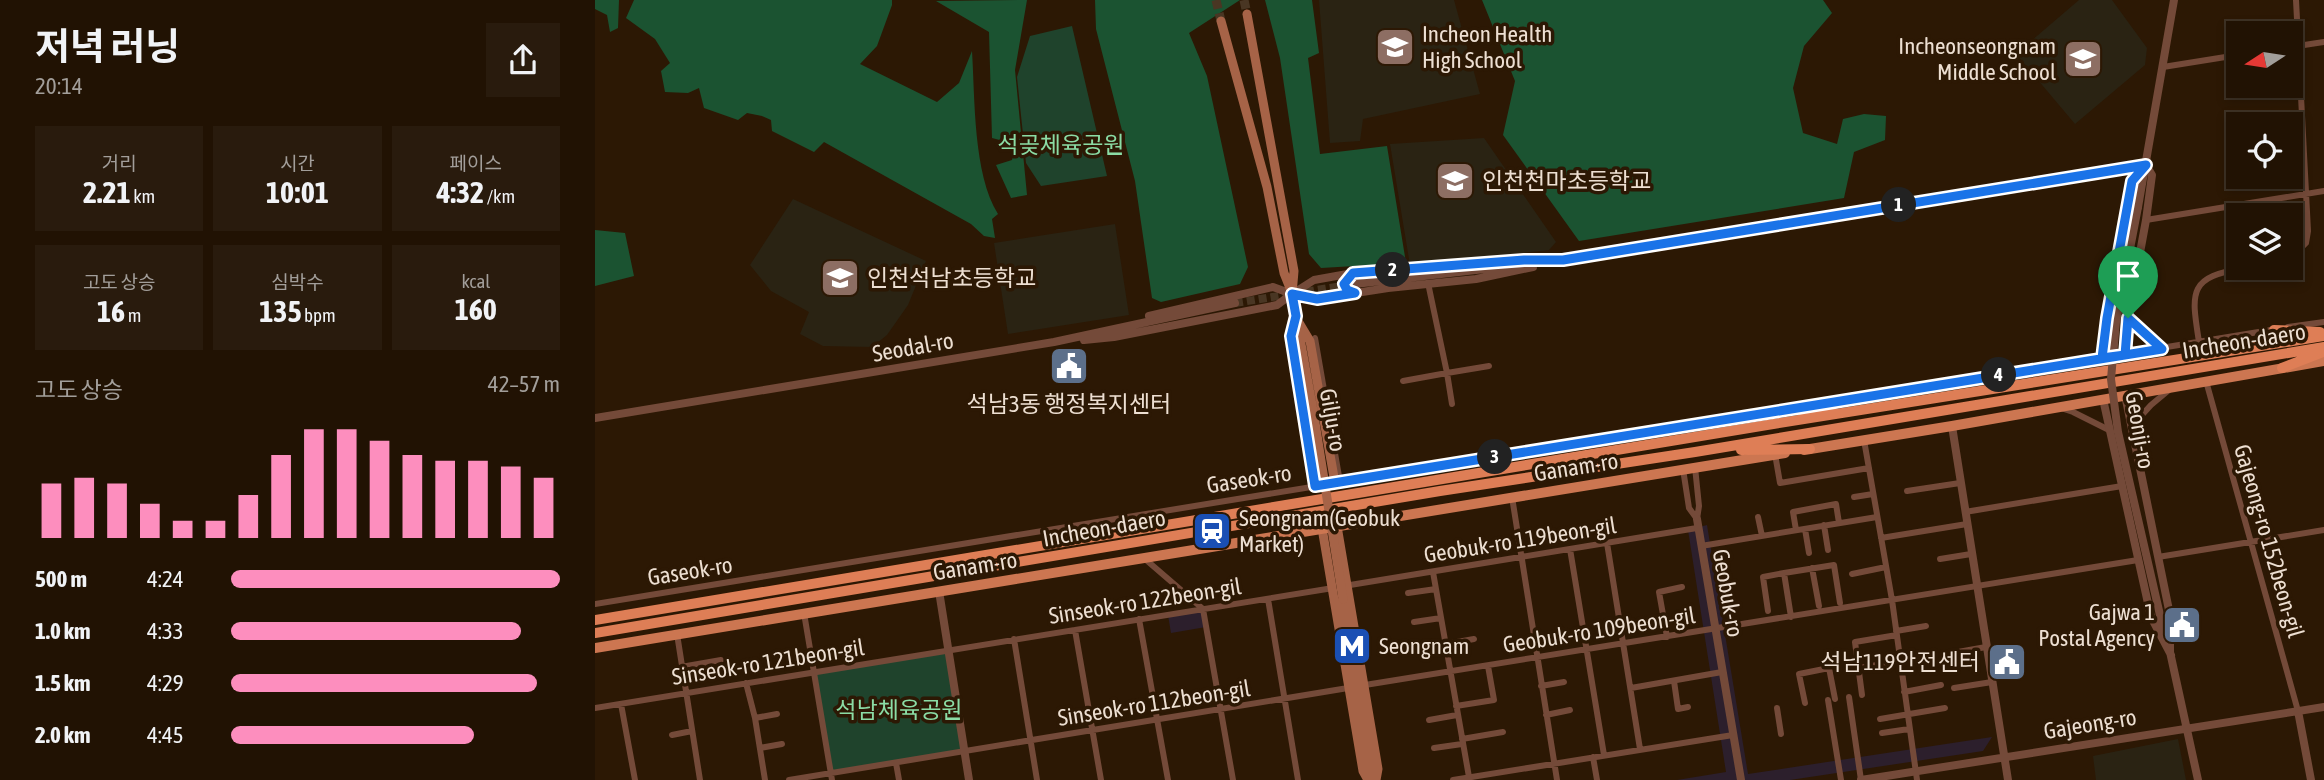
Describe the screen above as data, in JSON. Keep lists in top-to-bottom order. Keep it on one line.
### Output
{"streets":{"highway":["Incheon-daero"],"main road":["Gilju-ro","Ganam-ro"],"street":["Seodal-ro","Geonji-ro","Gaseok-ro","Geobuk-ro 119beon-gil","Gajeong-ro 152beon-gil","Geobuk-ro","Sinseok-ro 122beon-gil","Geobuk-ro 109beon-gil","Sinseok-ro 121beon-gil","Sinseok-ro 112beon-gil","Gajeong-ro"]},"crossings":[["Seodal-ro","Gilju-ro"],["Gilju-ro","Gaseok-ro"],["Geonji-ro","Gajeong-ro"],["Ganam-ro","Gajeong-ro 152beon-gil"],["Geobuk-ro 119beon-gil","Geobuk-ro"],["Geobuk-ro 119beon-gil","Sinseok-ro 122beon-gil"],["Gajeong-ro 152beon-gil","Gajeong-ro"],["Geobuk-ro","Geobuk-ro 109beon-gil"],["Sinseok-ro 122beon-gil","Sinseok-ro 121beon-gil"]],"parks":["석곶체육공원","석남체육공원"],"places":{"school or university":["Incheon Health High School","Incheonseongnam Middle School","인천천마초등학교","인천석남초등학교"],"public building":["석남3동 행정복지센터","Gajwa 1 Postal Agency","석남119안전센터"],"station":["Seongnam(Geobuk Market)"],"metro station":["Seongnam"]},"north":"left","page":{"heading":["저녁 러닝","20:14"],"stats":[["거리","2.21 km"],["시간","10:01"],["페이스","4:32 /km"],["고도 상승","16 m"],["심박수","135 bpm"],["kcal","160"]],"pins":["1","2","4","3"],"chart":["고도 상승","42–57 m"],"list":[{"name":"500 m","note":"4:24"},{"name":"1.0 km","note":"4:33"},{"name":"1.5 km","note":"4:29"},{"name":"2.0 km","note":"4:45"}]}}
